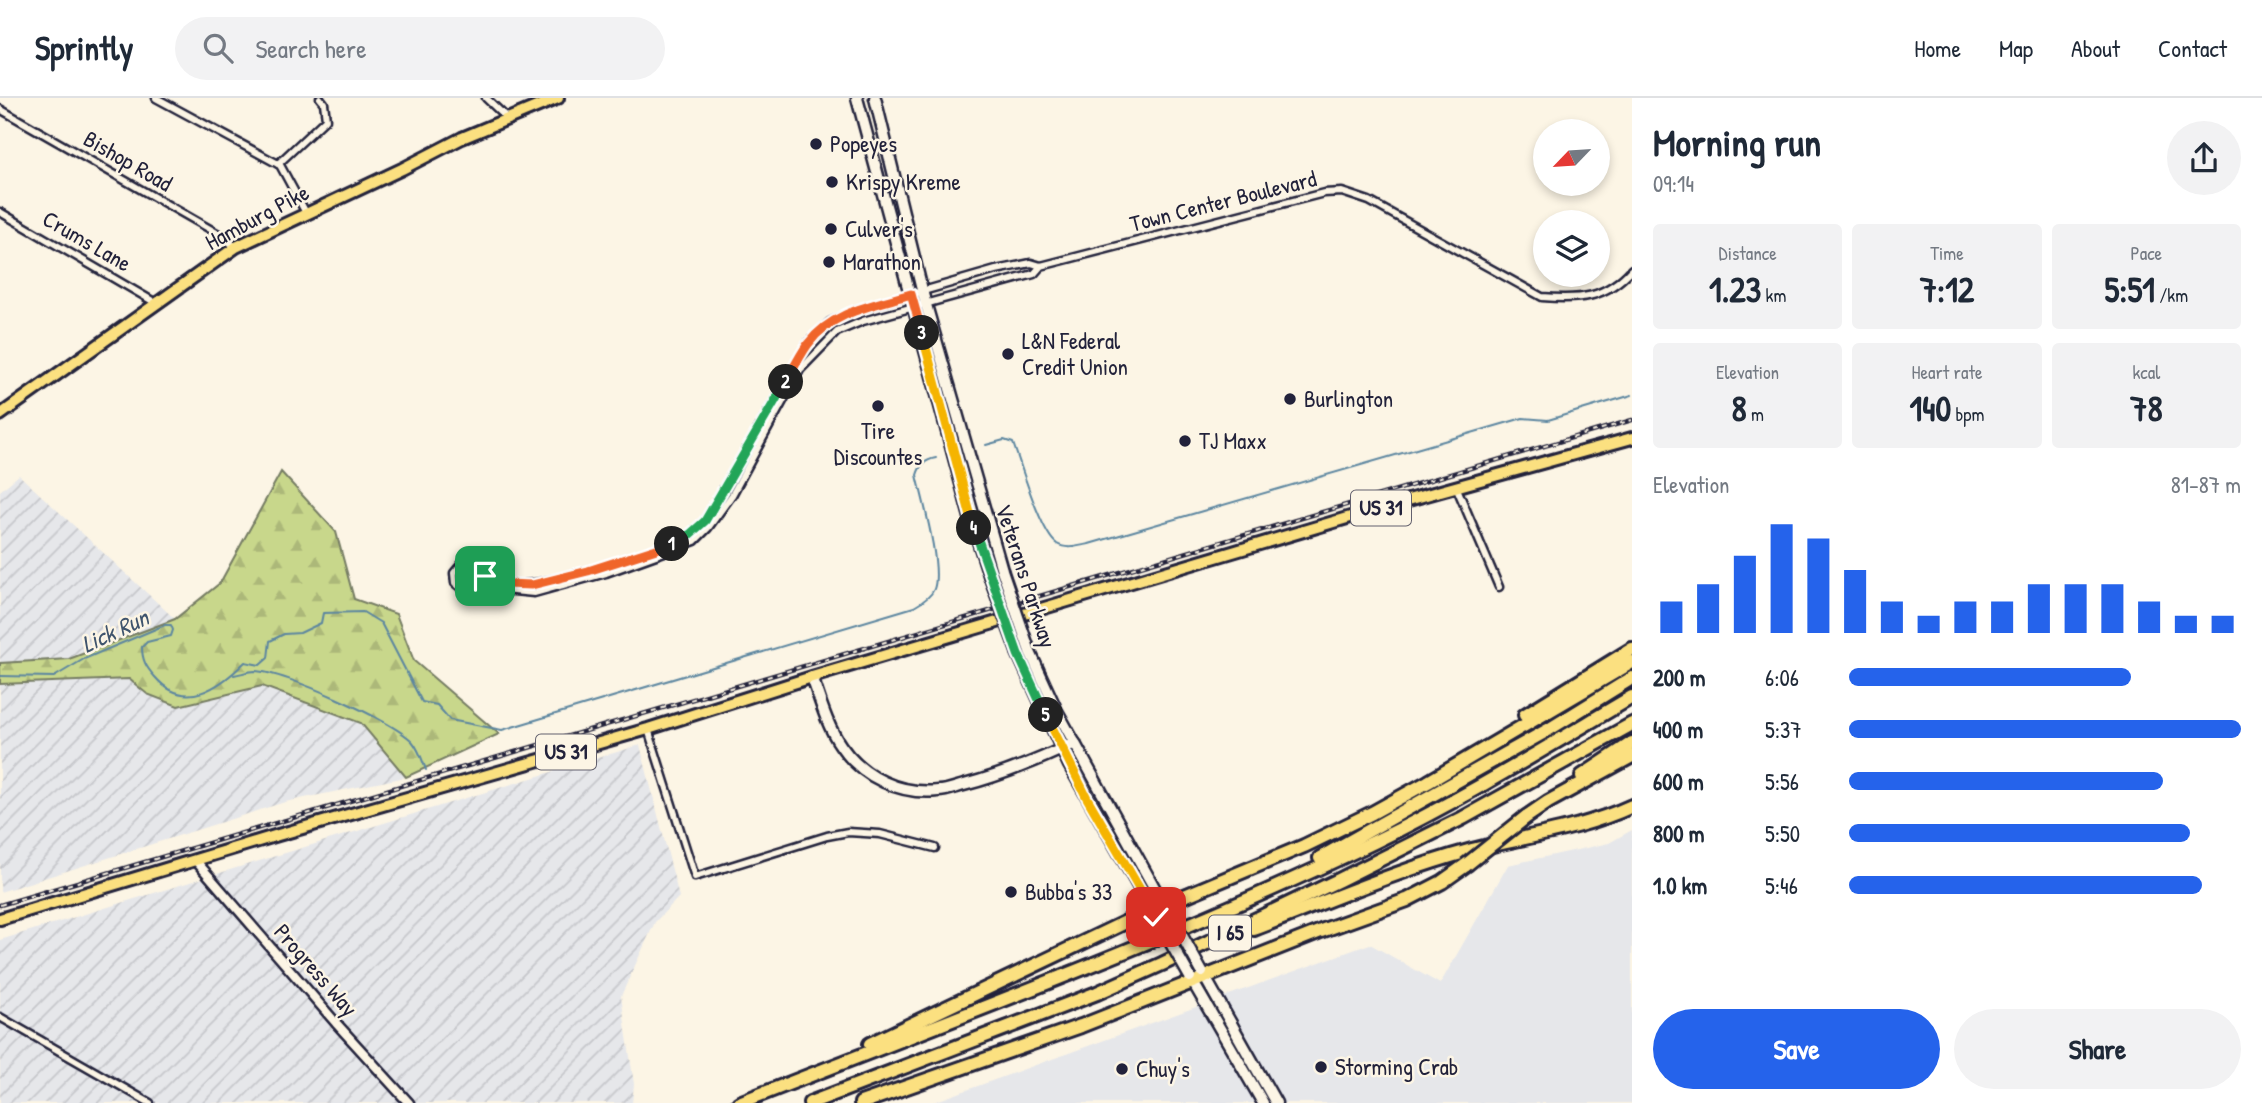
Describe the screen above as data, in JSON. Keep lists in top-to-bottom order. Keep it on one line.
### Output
{"streets":{"highway":["I 65"],"main road":["Hamburg Pike","US 31","Veterans Parkway"],"street":["Bishop Road","Town Center Boulevard","Crums Lane","Progress Way"]},"crossings":[["Bishop Road","Hamburg Pike"],["Town Center Boulevard","Veterans Parkway"],["Hamburg Pike","Crums Lane"],["US 31","Progress Way"]],"water":["Lick Run"],"places":["Popeyes","Krispy Kreme","Culver's","Marathon","L&N Federal Credit Union","Burlington","Tire Discountes","TJ Maxx","Bubba's 33","Storming Crab","Chuy's"],"north":"bottom left","page":{"header":"Sprintly","search":"Search here","nav":["Home","Map","About","Contact"],"heading":["Morning run","09:14"],"stats":[["Distance","1.23 km"],["Time","7:12"],["Pace","5:51 /km"],["Elevation","8 m"],["Heart rate","140 bpm"],["kcal","78"]],"pins":["3","2","4","1","5"],"chart":["Elevation","81–87 m"],"list":[{"name":"200 m","note":"6:06"},{"name":"400 m","note":"5:37"},{"name":"600 m","note":"5:56"},{"name":"800 m","note":"5:50"},{"name":"1.0 km","note":"5:46"}],"buttons":["Save","Share"]}}
